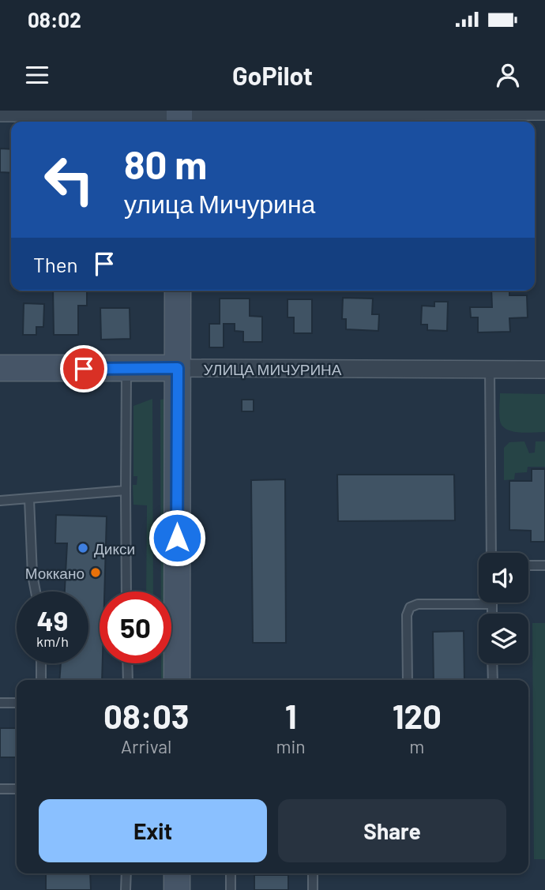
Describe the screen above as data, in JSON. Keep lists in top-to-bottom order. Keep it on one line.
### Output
{"streets":{"main road":["УЛИЦА МИЧУРИНА"]},"places":["Дикси","Моккано"],"page":{"status":"08:02","header":"GoPilot","turn":["80 m","улица Мичурина"],"then":"Then","speed":"49 km/h","limit":"50","eta":["08:03","Arrival","1","min","120","m"],"buttons":["Exit","Share"]}}
